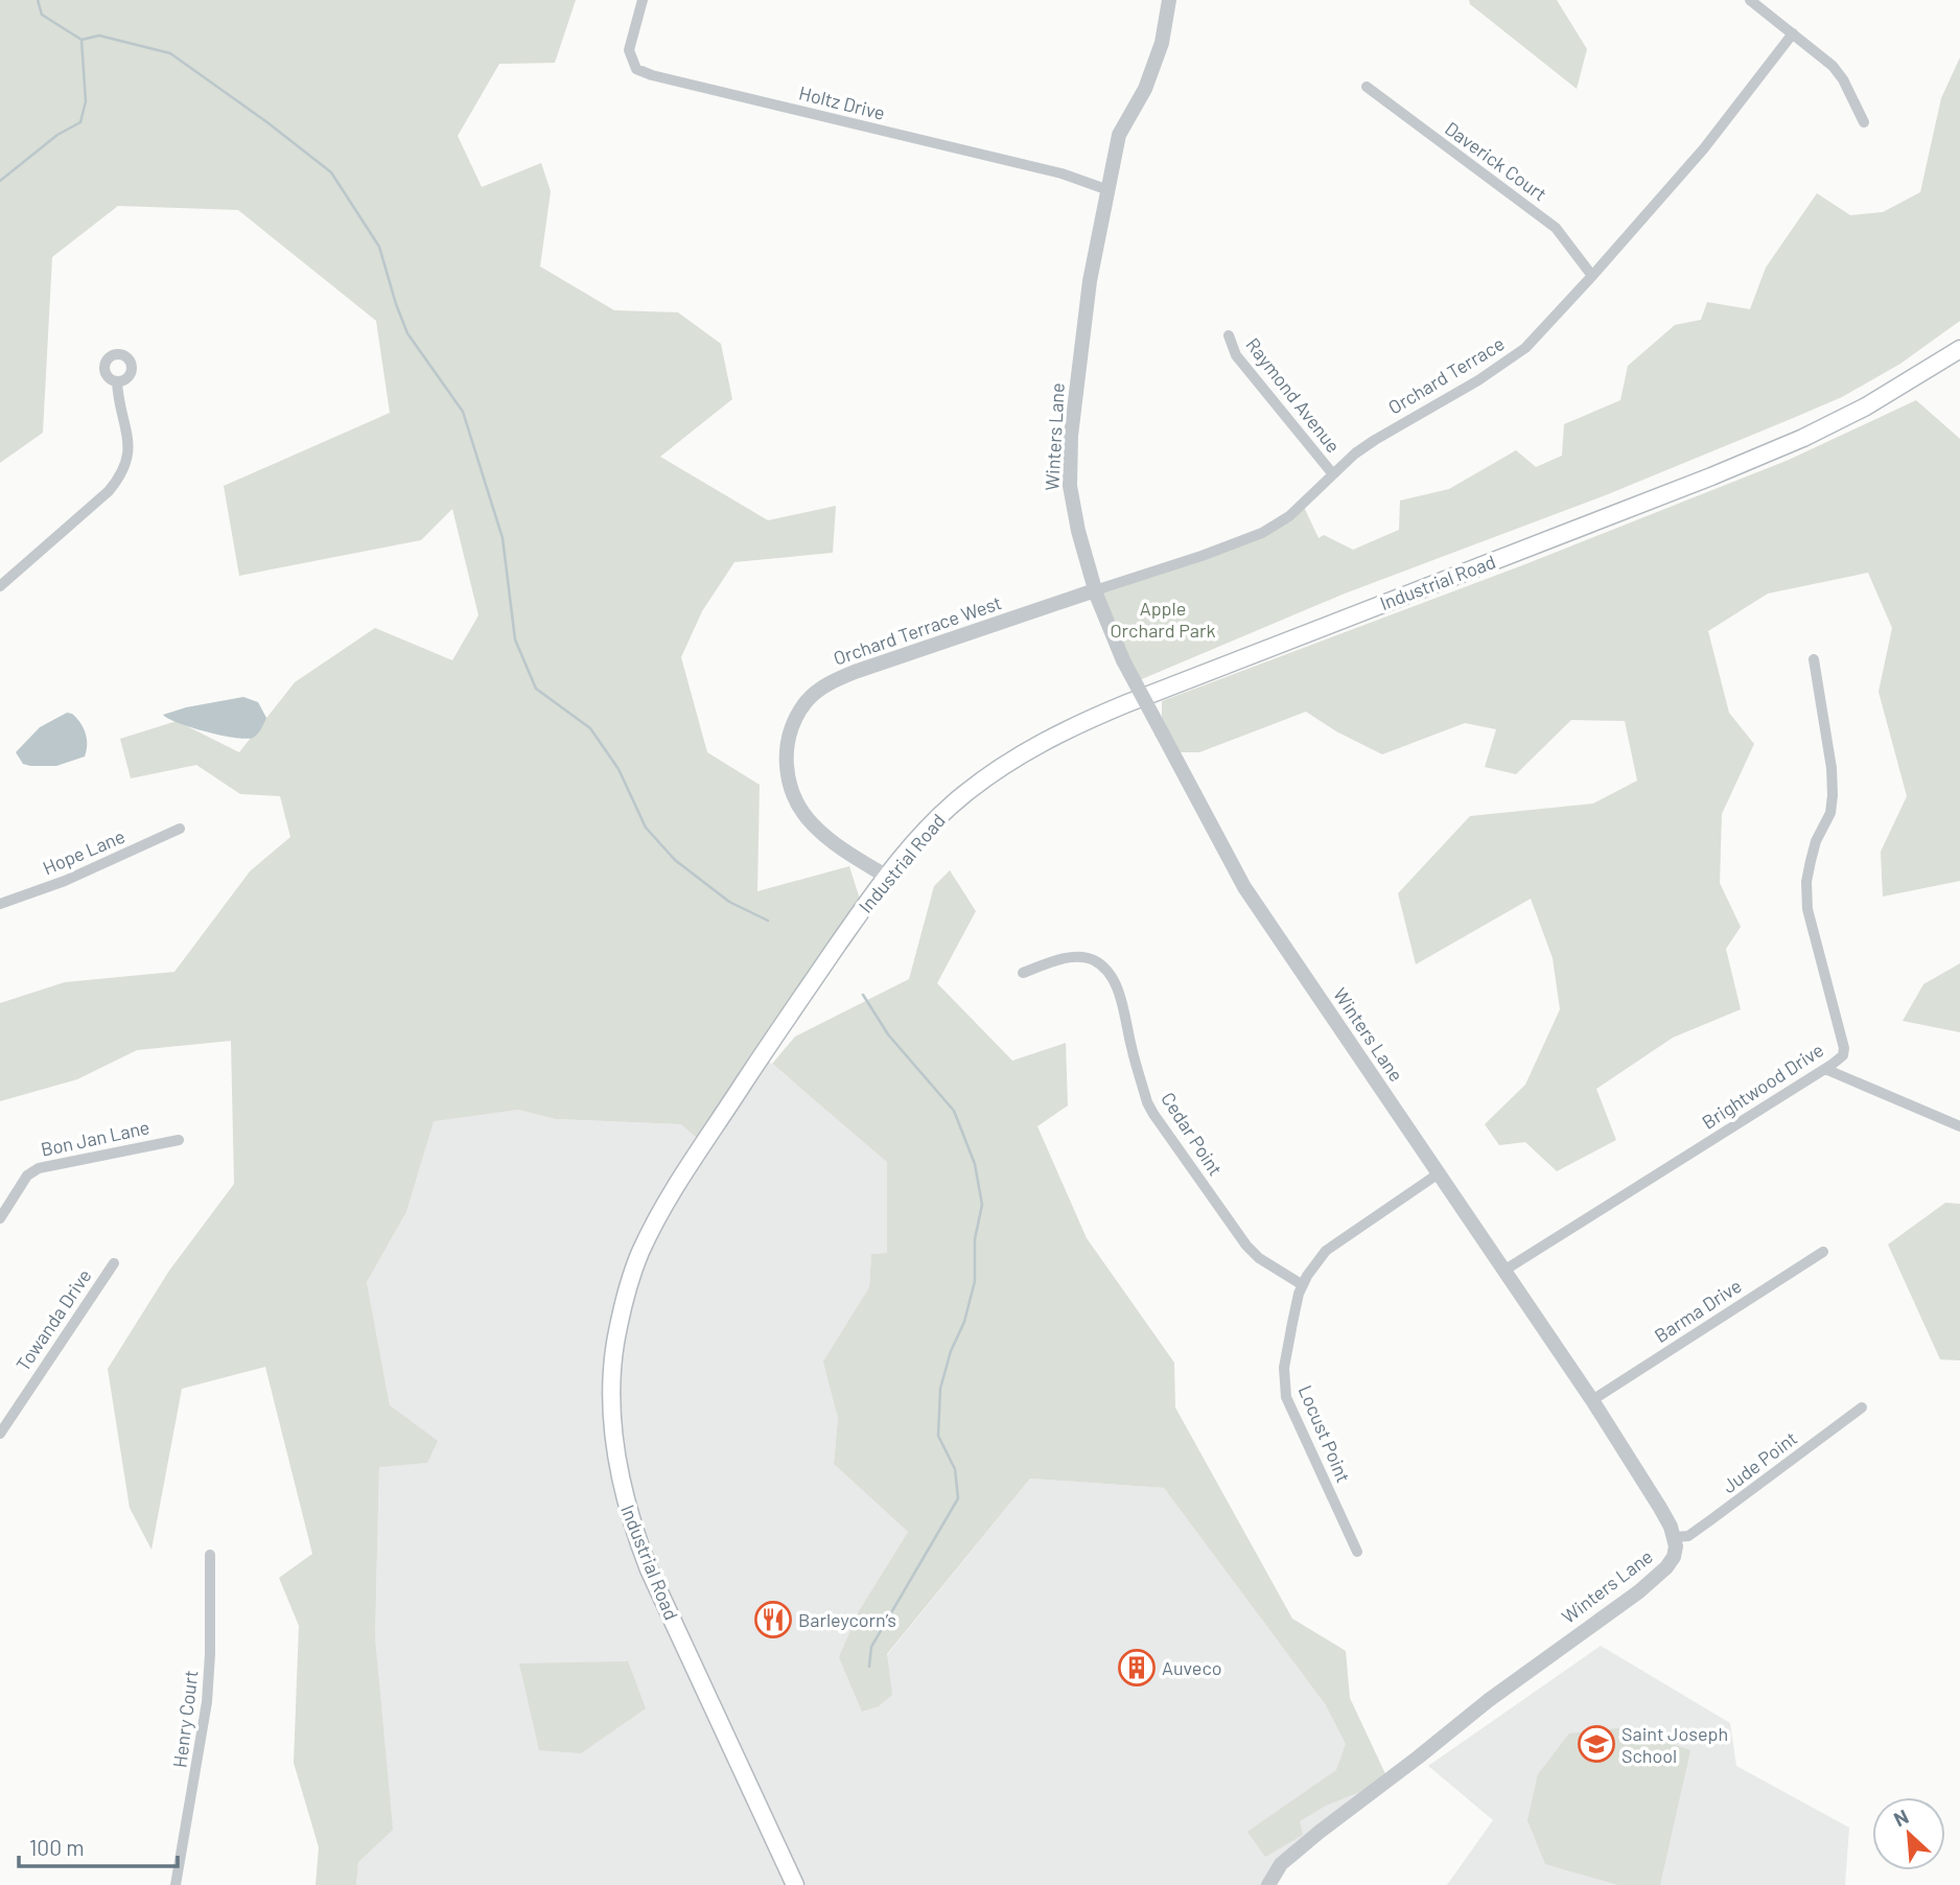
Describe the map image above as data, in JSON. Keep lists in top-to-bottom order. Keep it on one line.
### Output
{"streets":{"main road":["Industrial Road"],"street":["Holtz Drive","Daverick Court","Orchard Terrace","Raymond Avenue","Winters Lane","Orchard Terrace West","Hope Lane","Brightwood Drive","Cedar Point","Bon Jan Lane","Barma Drive","Towanda Drive","Locust Point","Jude Point","Henry Court"]},"crossings":[["Holtz Drive","Winters Lane"],["Daverick Court","Orchard Terrace"],["Orchard Terrace","Raymond Avenue"],["Orchard Terrace","Winters Lane"],["Orchard Terrace","Orchard Terrace West"],["Winters Lane","Orchard Terrace West"],["Winters Lane","Brightwood Drive"],["Winters Lane","Barma Drive"],["Winters Lane","Locust Point"],["Winters Lane","Jude Point"],["Industrial Road","Orchard Terrace West"],["Cedar Point","Locust Point"]],"parks":["Apple Orchard Park"],"places":{"restaurant":["Barleycorn’s"],"building":["Auveco"],"school or university":["Saint Joseph School"]},"scale_bar":"100 m","north":"top left"}
